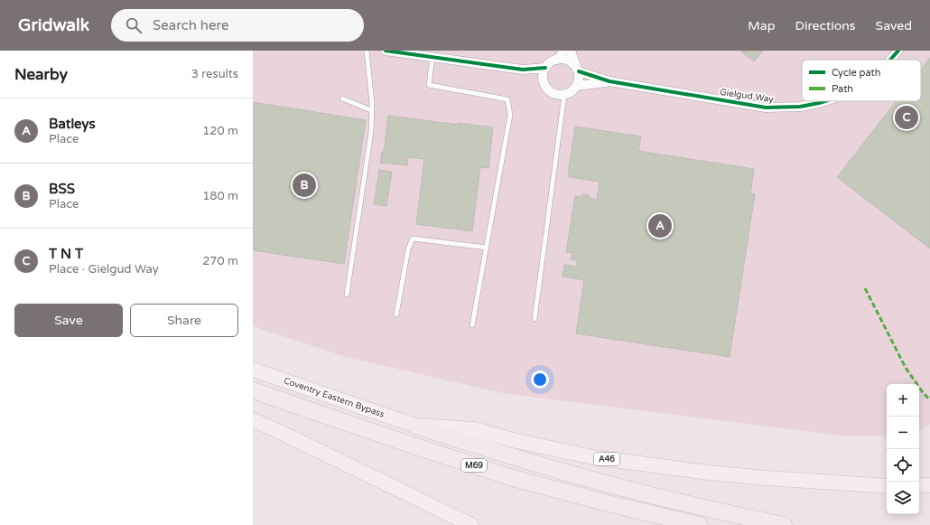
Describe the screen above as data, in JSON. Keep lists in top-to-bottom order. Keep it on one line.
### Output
{"streets":{"highway":["Coventry Eastern Bypass","A46","M69"],"street":["Gielgud Way"]},"crossings":[["Coventry Eastern Bypass","A46"],["Coventry Eastern Bypass","M69"],["A46","M69"]],"legend":["Cycle path","Path"],"page":{"header":"Gridwalk","search":"Search here","nav":["Map","Directions","Saved"],"heading":["Nearby","3 results"],"list":[{"mark":"A","name":"Batleys","note":"Place","value":"120 m"},{"mark":"B","name":"BSS","note":"Place","value":"180 m"},{"mark":"C","name":"T N T","note":"Place · Gielgud Way","value":"270 m"}],"pins":["C","B","A"],"buttons":["Save","Share"],"map_buttons":["+","−"]}}
